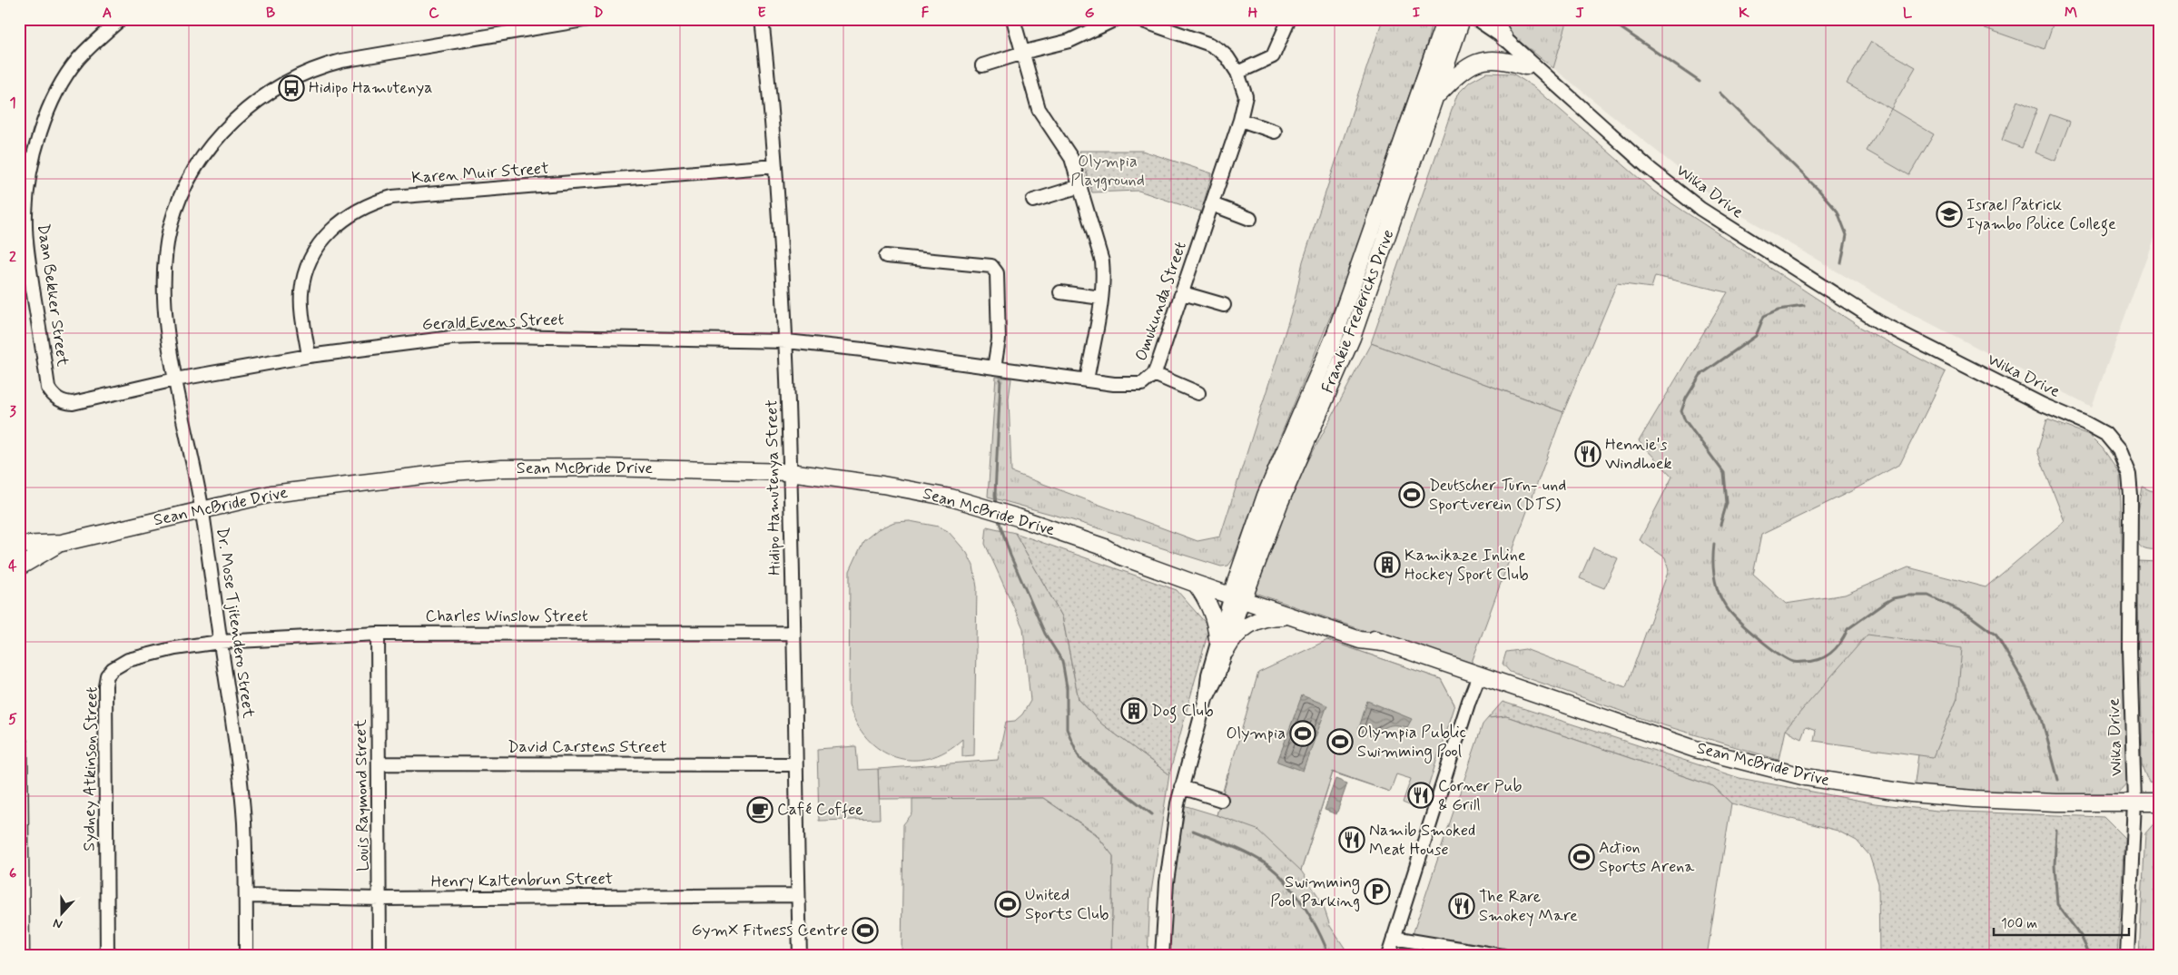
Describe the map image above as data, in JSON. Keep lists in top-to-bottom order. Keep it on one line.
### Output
{"streets":{"main road":["Frankie Fredericks Drive","Sean McBride Drive"],"street":["Karen Muir Street","Wika Drive","Daan Bekker Street","Omukunda Street","Gerald Evens Street","Hidipo Hamutenya Street","Charles Winslow Street","Dr. Mose Tjitendero Street","David Carstens Street","Sydney Atkinson Street","Louis Raymond Street","Henry Kaltenbrun Street"]},"crossings":[["Karen Muir Street","Gerald Evens Street"],["Karen Muir Street","Hidipo Hamutenya Street"],["Wika Drive","Sean McBride Drive"],["Daan Bekker Street","Gerald Evens Street"],["Daan Bekker Street","Dr. Mose Tjitendero Street"],["Omukunda Street","Gerald Evens Street"],["Omukunda Street","Hidipo Hamutenya Street"],["Frankie Fredericks Drive","Sean McBride Drive"],["Gerald Evens Street","Hidipo Hamutenya Street"],["Gerald Evens Street","Dr. Mose Tjitendero Street"],["Sean McBride Drive","Hidipo Hamutenya Street"],["Sean McBride Drive","Dr. Mose Tjitendero Street"],["Hidipo Hamutenya Street","Charles Winslow Street"],["Hidipo Hamutenya Street","David Carstens Street"],["Hidipo Hamutenya Street","Henry Kaltenbrun Street"],["Charles Winslow Street","Dr. Mose Tjitendero Street"],["Charles Winslow Street","Sydney Atkinson Street"],["Charles Winslow Street","Louis Raymond Street"],["Dr. Mose Tjitendero Street","Sydney Atkinson Street"],["Dr. Mose Tjitendero Street","Henry Kaltenbrun Street"],["David Carstens Street","Louis Raymond Street"],["Louis Raymond Street","Henry Kaltenbrun Street"]],"parks":["Olympia Playground"],"places":{"bus stop":["Hidipo Hamutenya"],"school or university":["Israel Patrick Iyambo Police College"],"restaurant":["Hennie's Windhoek","Corner Pub & Grill","Namib Smoked Meat House","The Rare Smokey Mare"],"sports":["Deutscher Turn- und Sportverein (DTS)","Olympia","Olympia Public Swimming Pool","Action Sports Arena","United Sports Club","GymX Fitness Centre"],"building":["Kamikaze Inline Hockey Sport Club","Dog Club"],"cafe":["Café Coffee"],"parking":["Swimming Pool Parking"]},"scale_bar":"100 m","north":"bottom","grid":{"columns":["A","B","C","D","E","F","G","H","I","J","K","L","M"],"rows":["1","2","3","4","5","6"]}}
